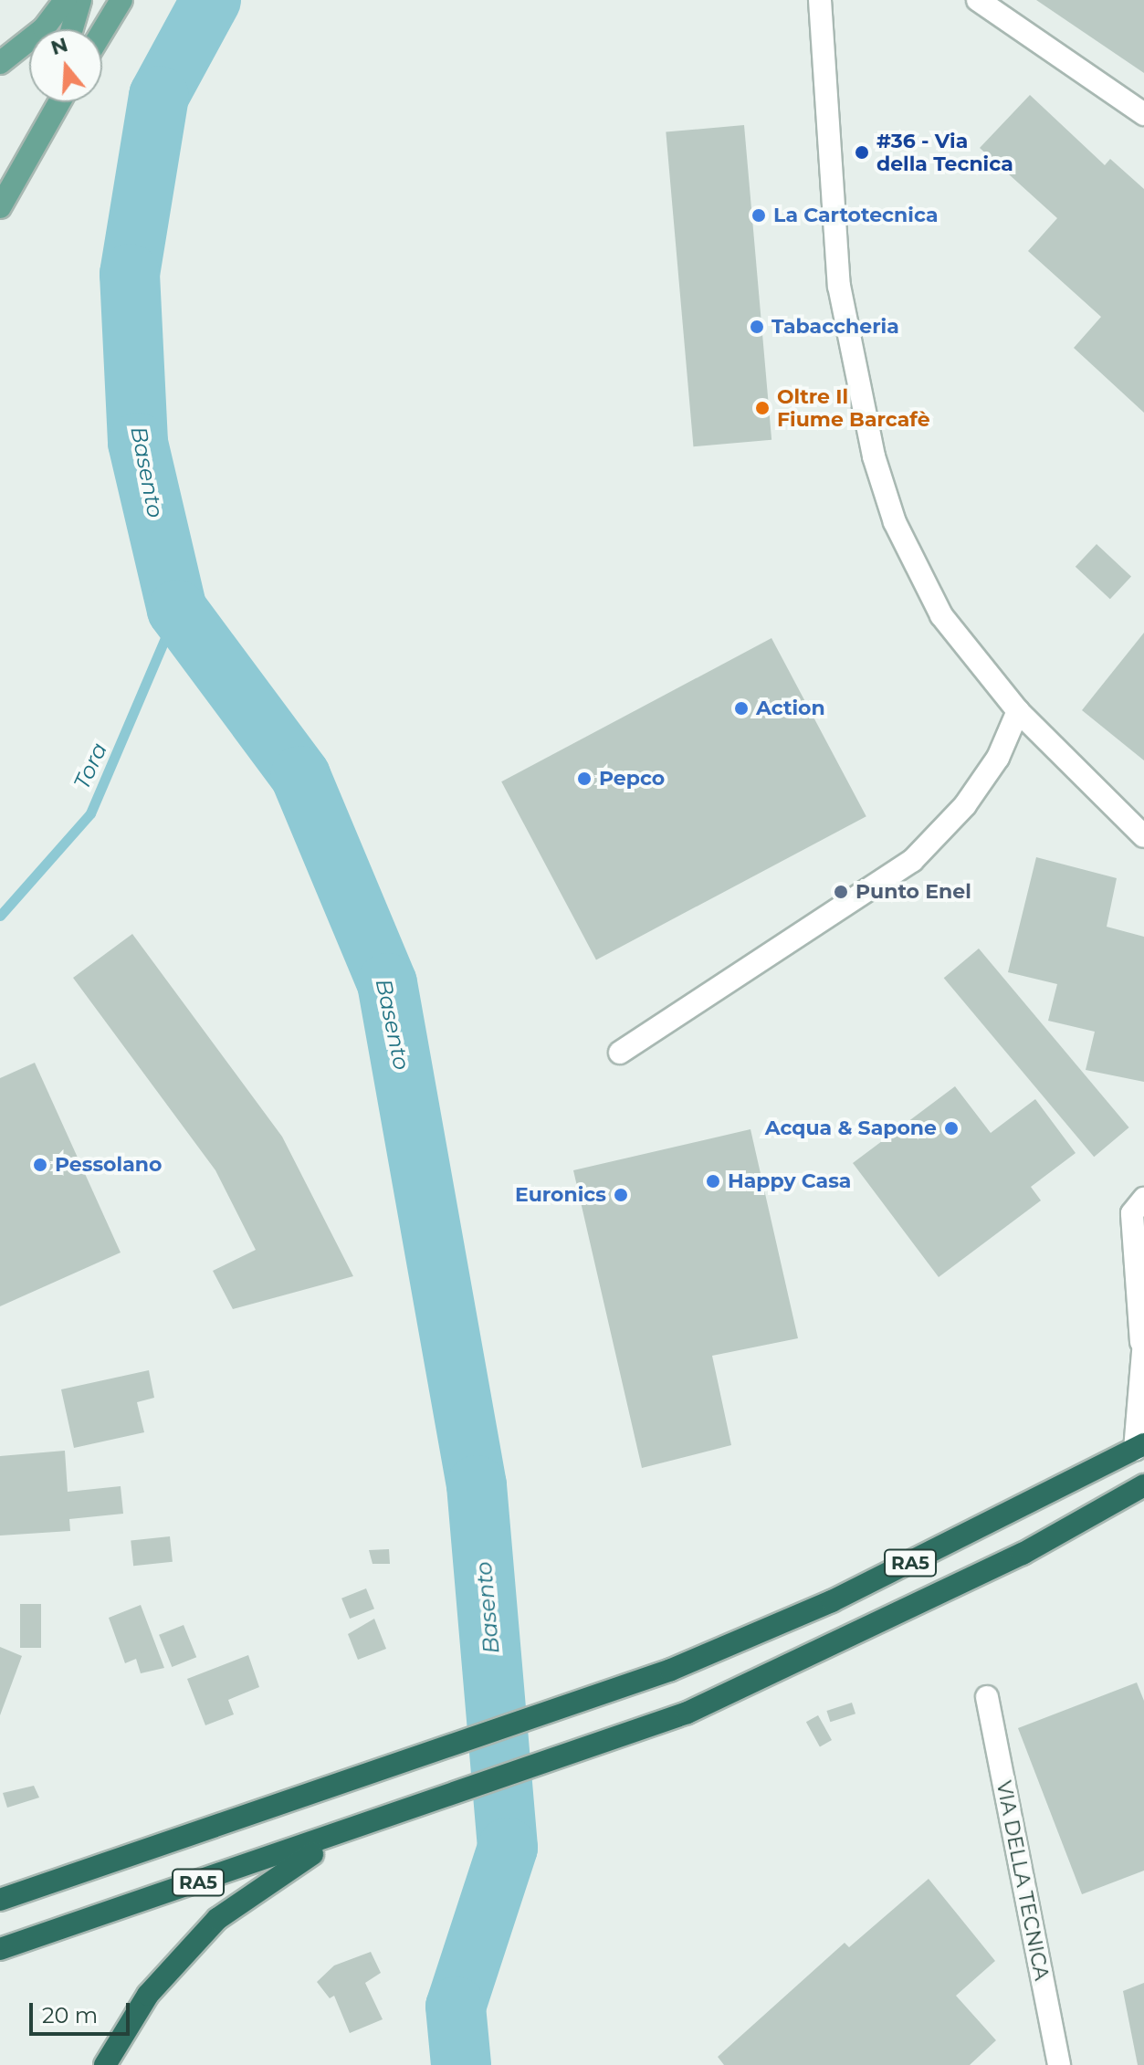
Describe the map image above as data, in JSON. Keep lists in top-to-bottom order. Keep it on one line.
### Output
{"streets":{"highway":["RA5"],"street":["VIA DELLA TECNICA"]},"water":["Basento","Tora"],"places":["#36 - Via della Tecnica","La Cartotecnica","Tabaccheria","Oltre Il Fiume Barcafè","Action","Pepco","Punto Enel","Acqua & Sapone","Pessolano","Happy Casa","Euronics"],"scale_bar":"20 m","north":"top"}
